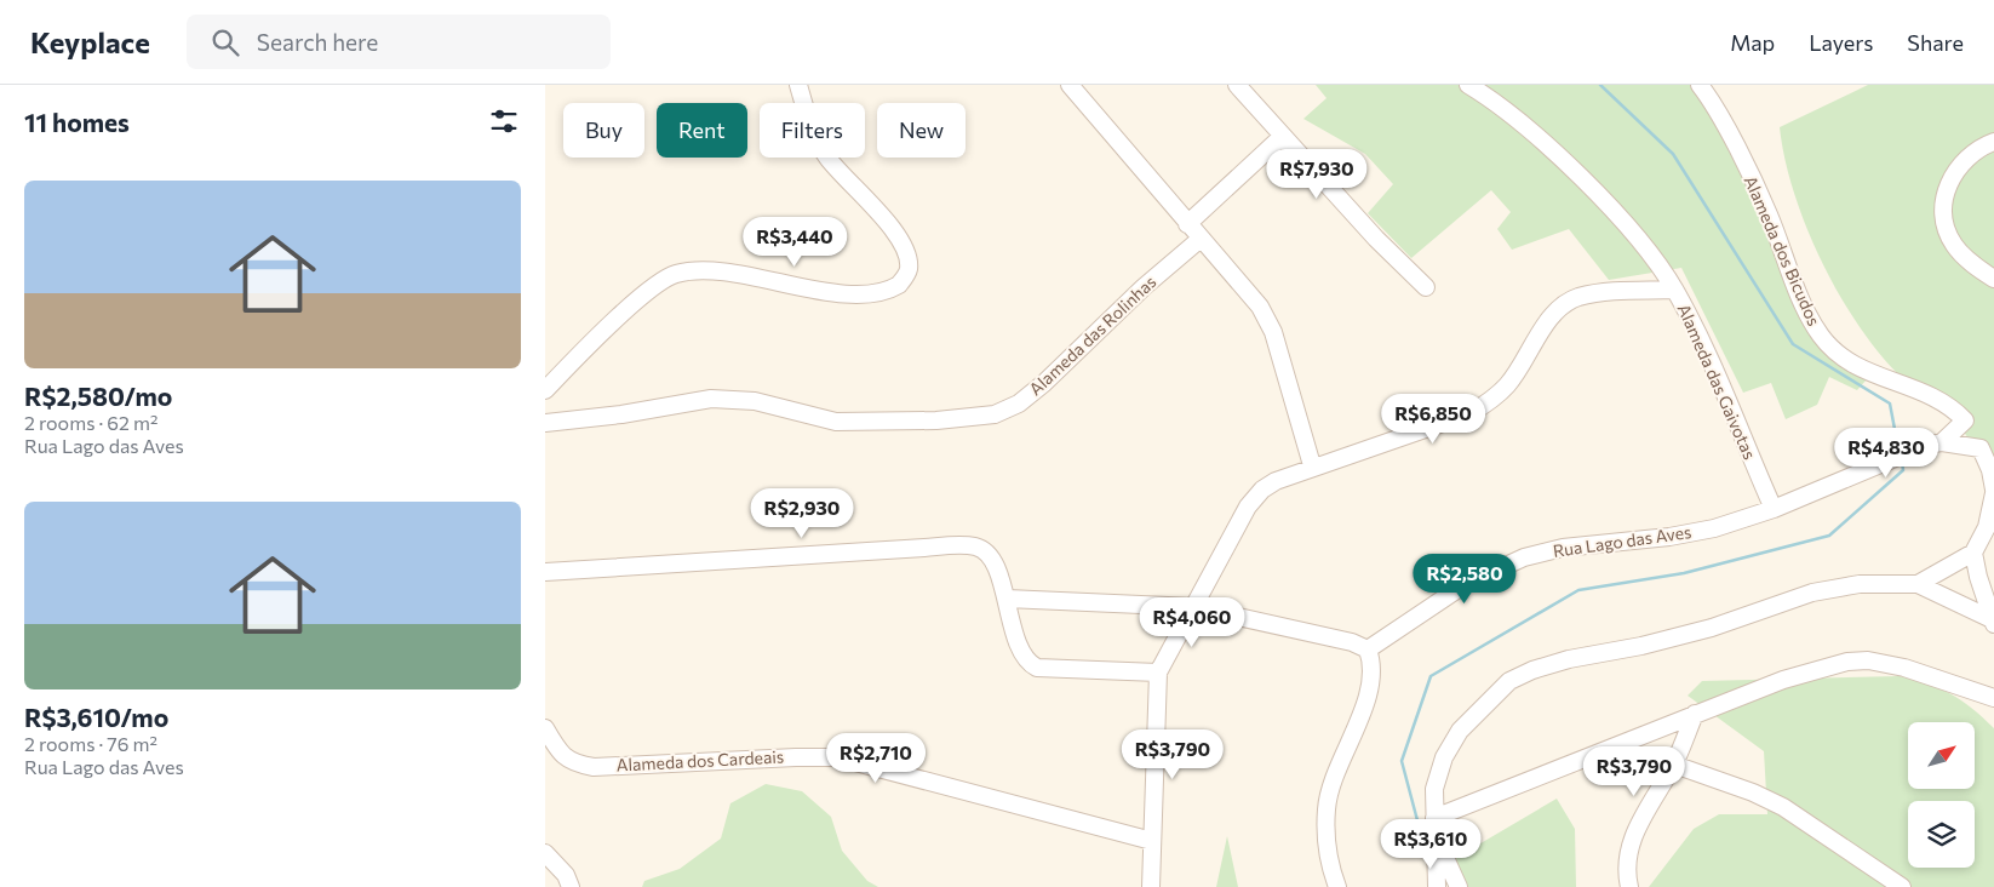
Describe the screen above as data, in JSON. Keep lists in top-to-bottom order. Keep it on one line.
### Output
{"streets":{"street":["Alameda dos Bicudos","Alameda das Rolinhas","Alameda das Gaivotas","Rua Lago das Aves","Alameda dos Cardeais"]},"crossings":[["Alameda das Gaivotas","Rua Lago das Aves"]],"north":"top right","page":{"header":"Keyplace","search":"Search here","nav":["Map","Layers","Share"],"heading":"11 homes","chip":["Buy","Rent","Filters","New"],"price":["R$7,930","R$3,440","R$6,850","R$4,830","R$2,930","R$2,580","R$4,060","R$3,790","R$2,710","R$3,790","R$3,610"],"list":[{"name":"R$2,580/mo","note":"2 rooms · 62 m² · Rua Lago das Aves"},{"name":"R$3,610/mo","note":"2 rooms · 76 m² · Rua Lago das Aves"}]}}
